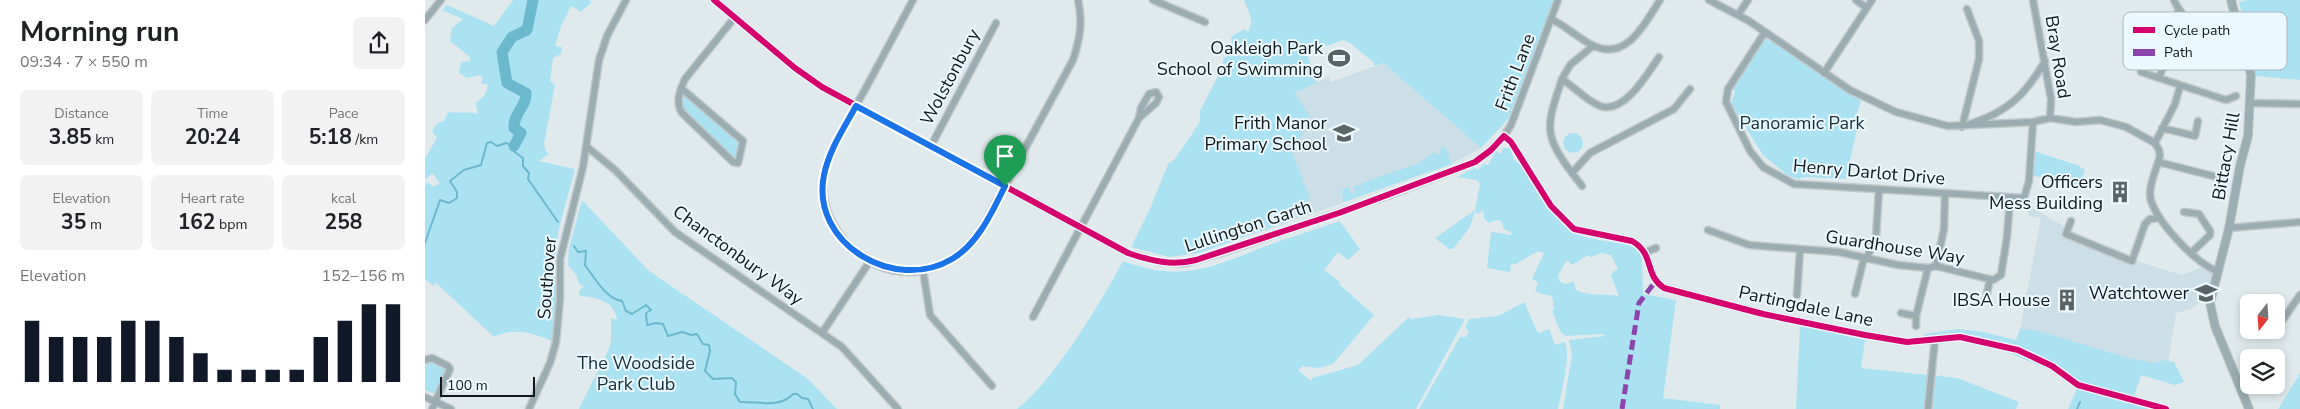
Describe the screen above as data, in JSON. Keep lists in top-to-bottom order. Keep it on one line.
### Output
{"streets":{"main road":["Bittacy Hill"],"street":["Bray Road","Frith Lane","Wolstonbury","Henry Darlot Drive","Lullington Garth","Guardhouse Way","Chanctonbury Way","Southover","Partingdale Lane"]},"crossings":[["Frith Lane","Lullington Garth"],["Wolstonbury","Lullington Garth"],["Chanctonbury Way","Southover"]],"parks":["Panoramic Park","The Woodside Park Club"],"places":{"sports":["Oakleigh Park School of Swimming"],"school or university":["Frith Manor Primary School","Watchtower"],"building":["Officers Mess Building","IBSA House"]},"legend":["Cycle path","Path"],"scale_bar":"100 m","north":"bottom","page":{"heading":["Morning run","09:34 · 7 × 550 m"],"stats":[["Distance","3.85 km"],["Time","20:24"],["Pace","5:18 /km"],["Elevation","35 m"],["Heart rate","162 bpm"],["kcal","258"]],"chart":["Elevation","152–156 m"],"scale":"100 m"}}
